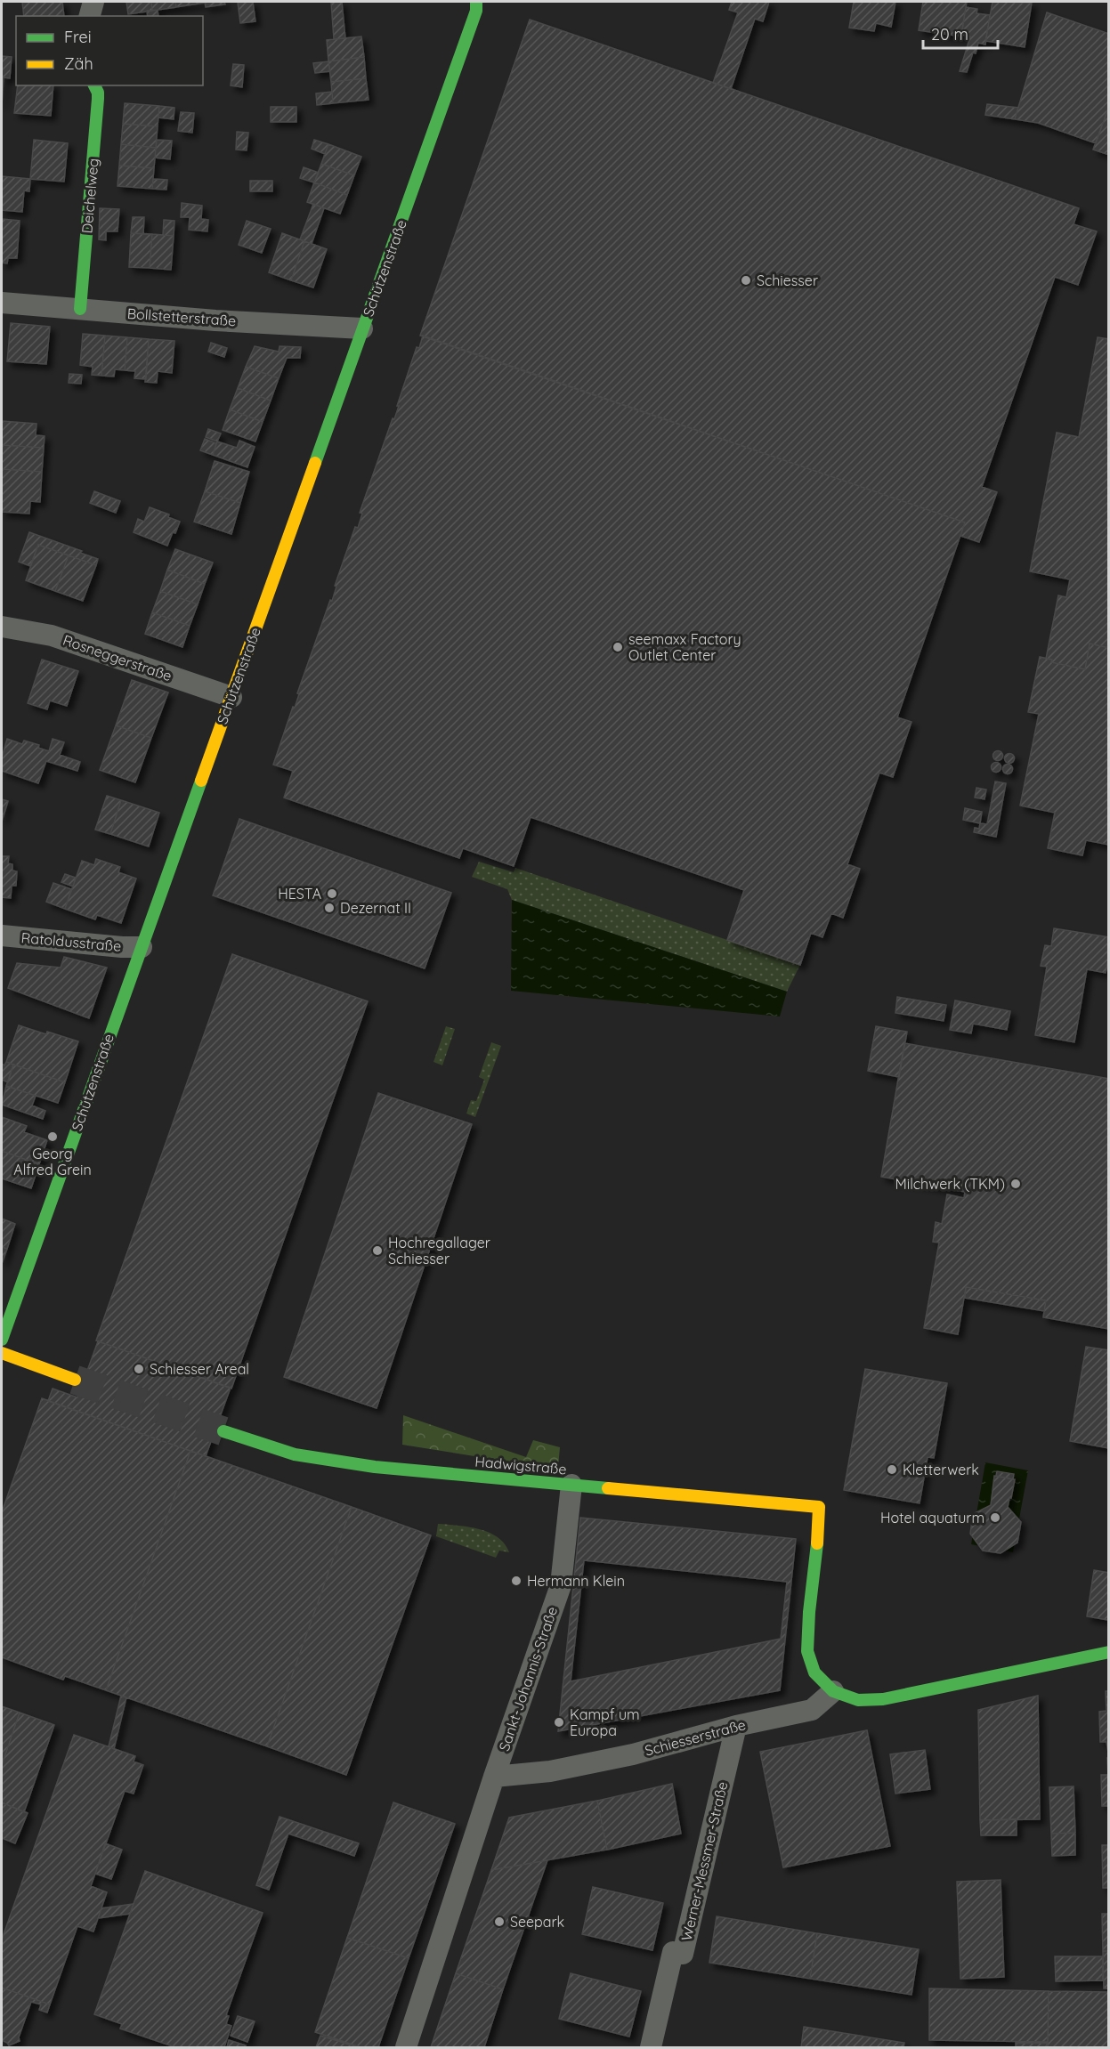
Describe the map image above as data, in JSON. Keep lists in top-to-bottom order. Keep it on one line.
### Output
{"streets":{"street":["Deichelweg","Schützenstraße","Bollstetterstraße","Rosneggerstraße","Ratoldusstraße","Hadwigstraße","Sankt-Johannis-Straße","Schiesserstraße","Werner-Messmer-Straße"]},"crossings":[["Deichelweg","Bollstetterstraße"],["Schützenstraße","Bollstetterstraße"],["Schützenstraße","Rosneggerstraße"],["Schützenstraße","Ratoldusstraße"],["Hadwigstraße","Sankt-Johannis-Straße"],["Hadwigstraße","Schiesserstraße"],["Sankt-Johannis-Straße","Schiesserstraße"],["Schiesserstraße","Werner-Messmer-Straße"]],"places":["Schiesser","seemaxx Factory Outlet Center","HESTA","Dezernat II","Georg Alfred Grein","Milchwerk (TKM)","Hochregallager Schiesser","Schiesser Areal","Kletterwerk","Hotel aquaturm","Hermann Klein","Kampf um Europa","Seepark"],"legend":["Frei","Zäh"],"scale_bar":"20 m"}
